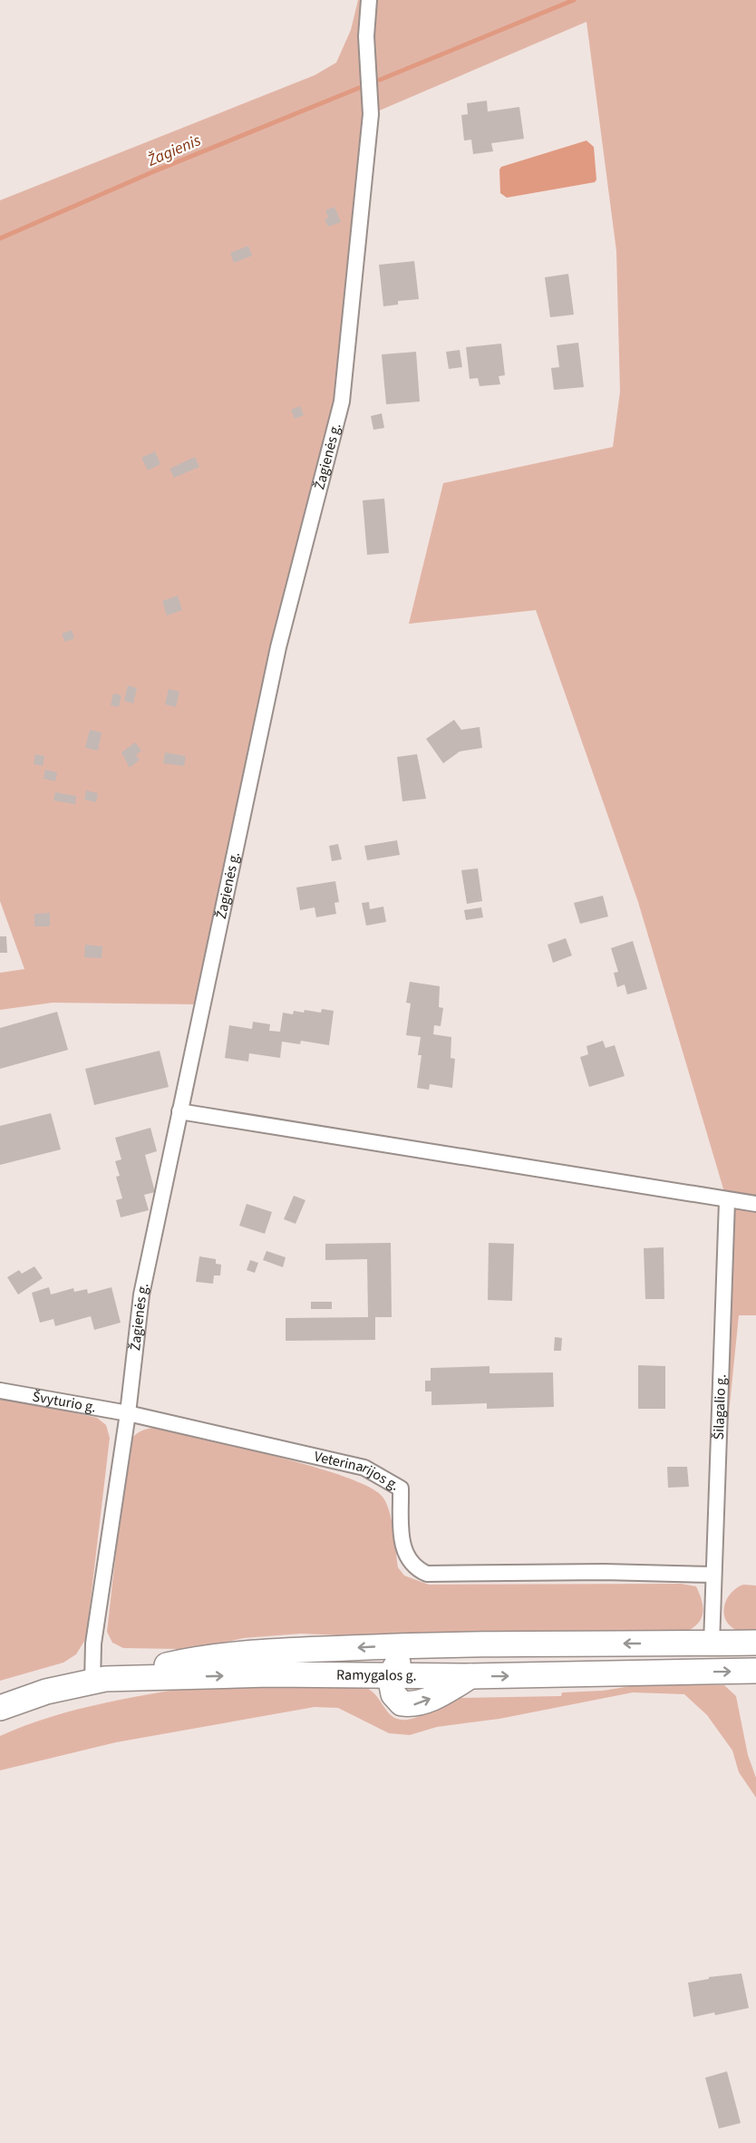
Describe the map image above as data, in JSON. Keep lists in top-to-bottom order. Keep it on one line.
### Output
{"streets":{"highway":["Ramygalos g."],"street":["Žagienės g.","Švyturio g.","Šilagalio g.","Veterinarijos g."]},"crossings":[["Žagienės g.","Švyturio g."],["Žagienės g.","Veterinarijos g."],["Žagienės g.","Ramygalos g."],["Švyturio g.","Veterinarijos g."],["Šilagalio g.","Veterinarijos g."]],"water":["Žagienis"]}
